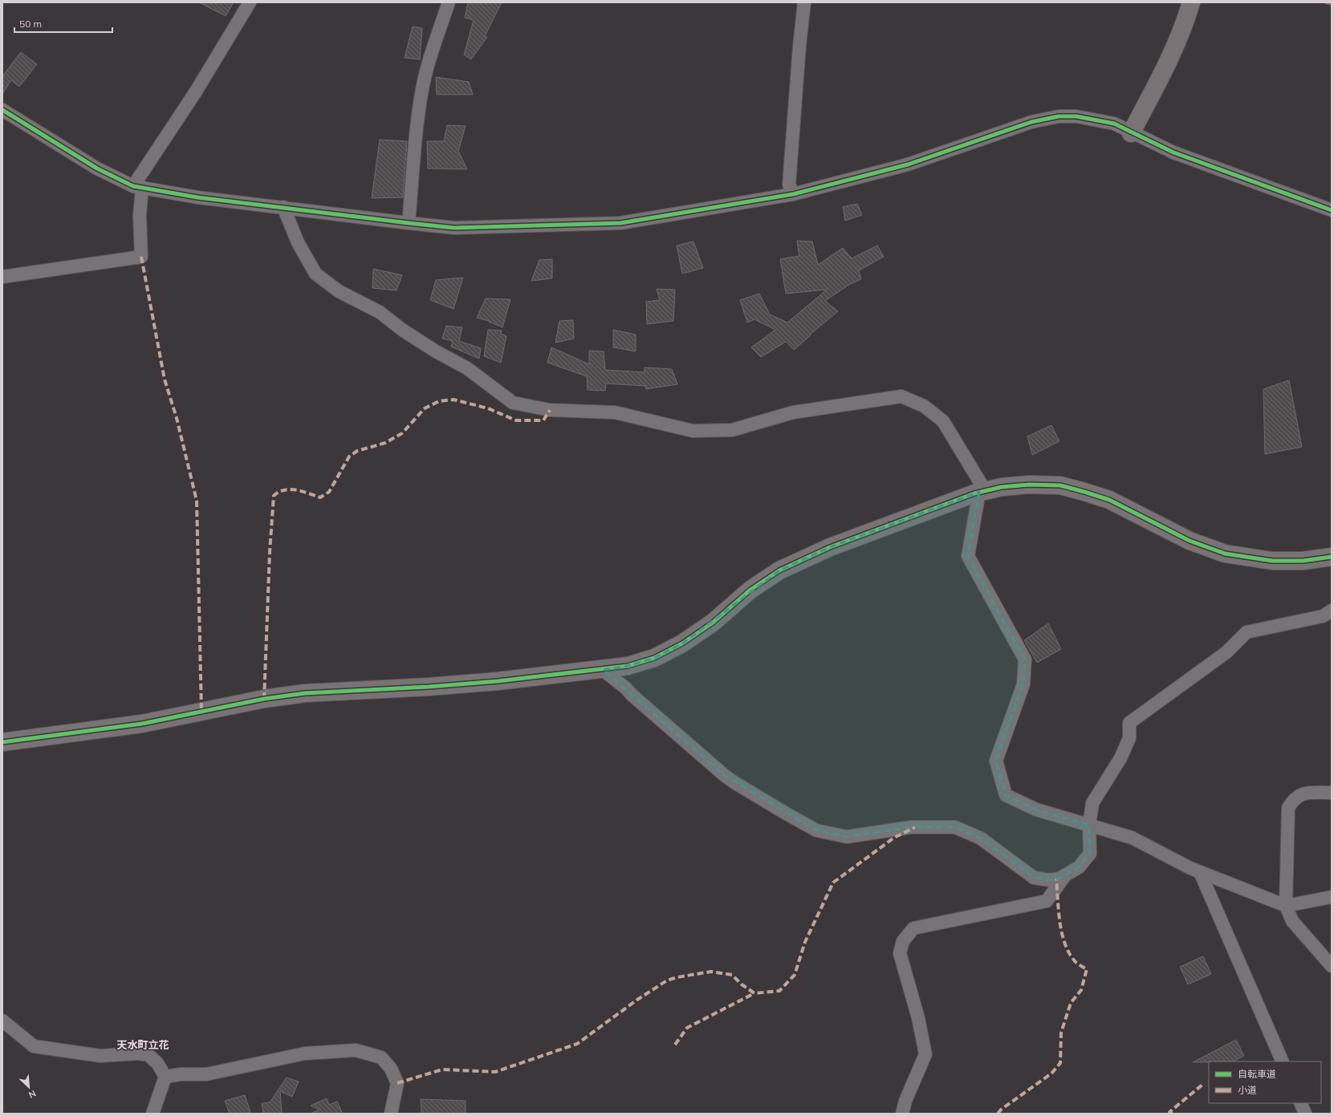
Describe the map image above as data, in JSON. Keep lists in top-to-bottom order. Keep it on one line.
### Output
{"districts":["天水町立花"],"legend":["自転車道","小道"],"scale_bar":"50 m","north":"bottom right"}
